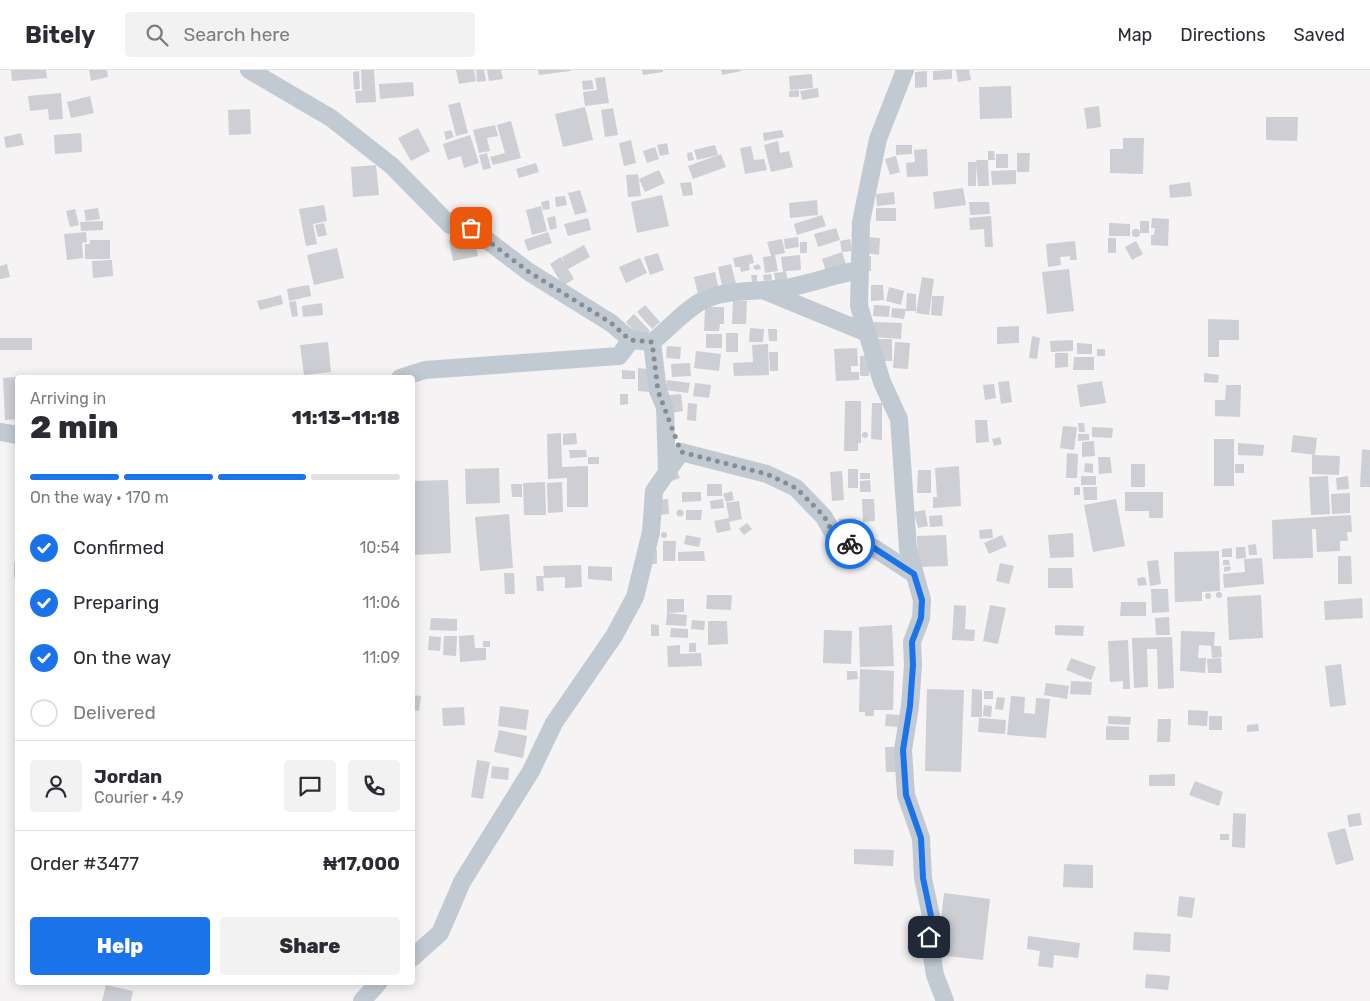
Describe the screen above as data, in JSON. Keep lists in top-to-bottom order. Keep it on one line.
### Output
{"page":{"header":"Bitely","search":"Search here","nav":["Map","Directions","Saved"],"heading":["2 min","Arriving in","11:13–11:18"],"panel":["Jordan","Courier · 4.9","Order #3477","₦17,000"],"bar":"On the way · 170 m","list":[["Confirmed","10:54"],["Preparing","11:06"],["On the way","11:09"],"Delivered"],"buttons":["Help","Share"]}}
